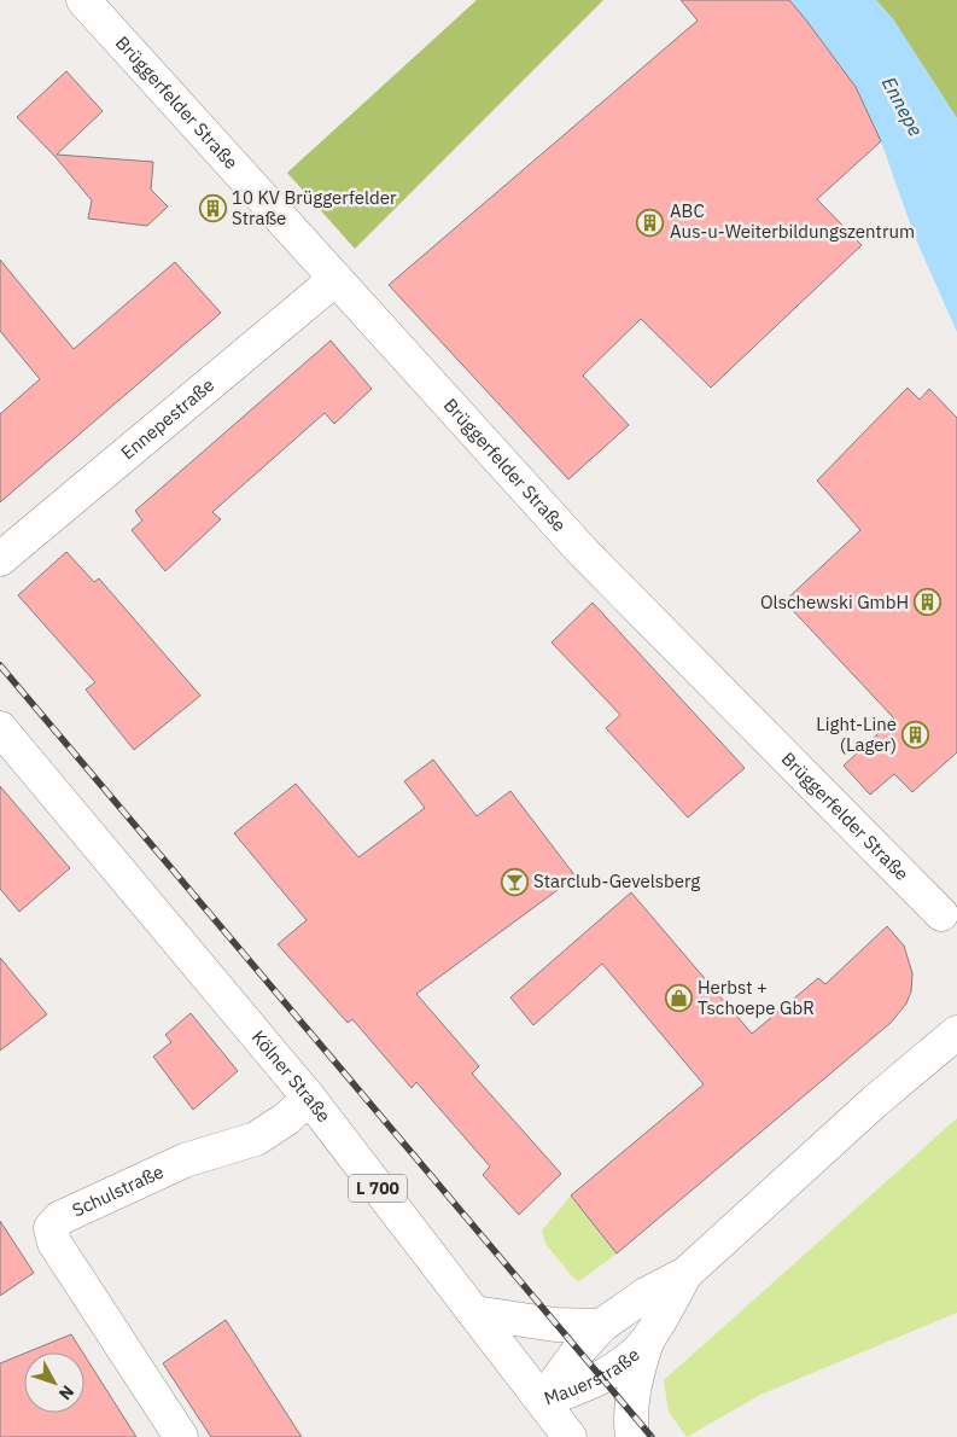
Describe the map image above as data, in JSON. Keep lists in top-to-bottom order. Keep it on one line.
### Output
{"streets":{"street":["Brüggerfelder Straße","Ennepestraße","Kölner Straße","L 700","Schulstraße","Mauerstraße"]},"crossings":[["Brüggerfelder Straße","Ennepestraße"],["Kölner Straße","Schulstraße"],["Kölner Straße","Mauerstraße"]],"water":["Ennepe"],"places":{"building":["10 KV Brüggerfelder Straße","ABC Aus-u-Weiterbildungszentrum","Olschewski GmbH","Light-Line (Lager)"],"bar":["Starclub-Gevelsberg"],"shop":["Herbst + Tschoepe GbR"]},"north":"bottom right"}
